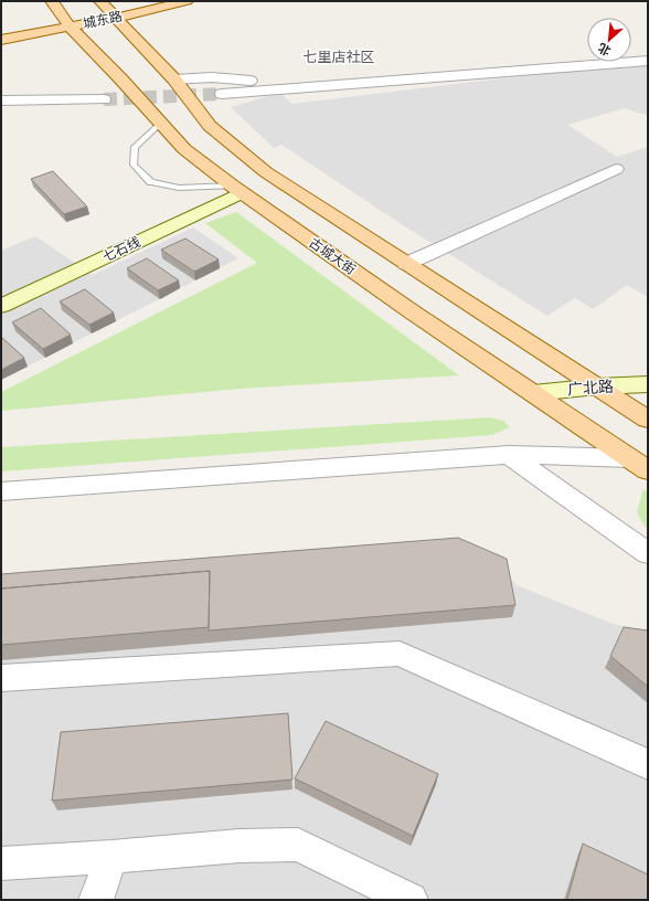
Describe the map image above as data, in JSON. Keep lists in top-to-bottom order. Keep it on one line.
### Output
{"streets":{"main road":["城东路","古城大街"],"street":["七石线","广北路"]},"crossings":[["城东路","古城大街"],["七石线","古城大街"],["古城大街","广北路"]],"districts":["七里店社区"],"north":"bottom left"}
